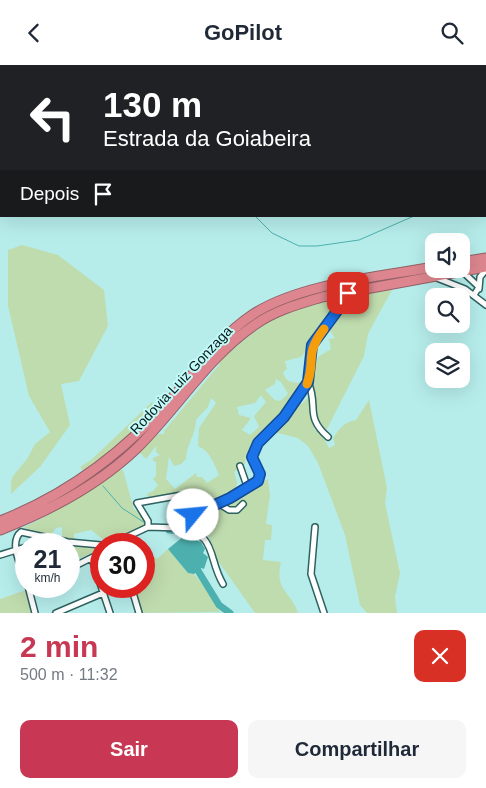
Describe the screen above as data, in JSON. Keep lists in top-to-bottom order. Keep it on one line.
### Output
{"streets":{"highway":["Rodovia Luiz Gonzaga"]},"page":{"header":"GoPilot","turn":["130 m","Estrada da Goiabeira"],"then":"Depois","speed":"21 km/h","limit":"30","heading":["2 min","500 m · 11:32"],"buttons":["Sair","Compartilhar"]}}
